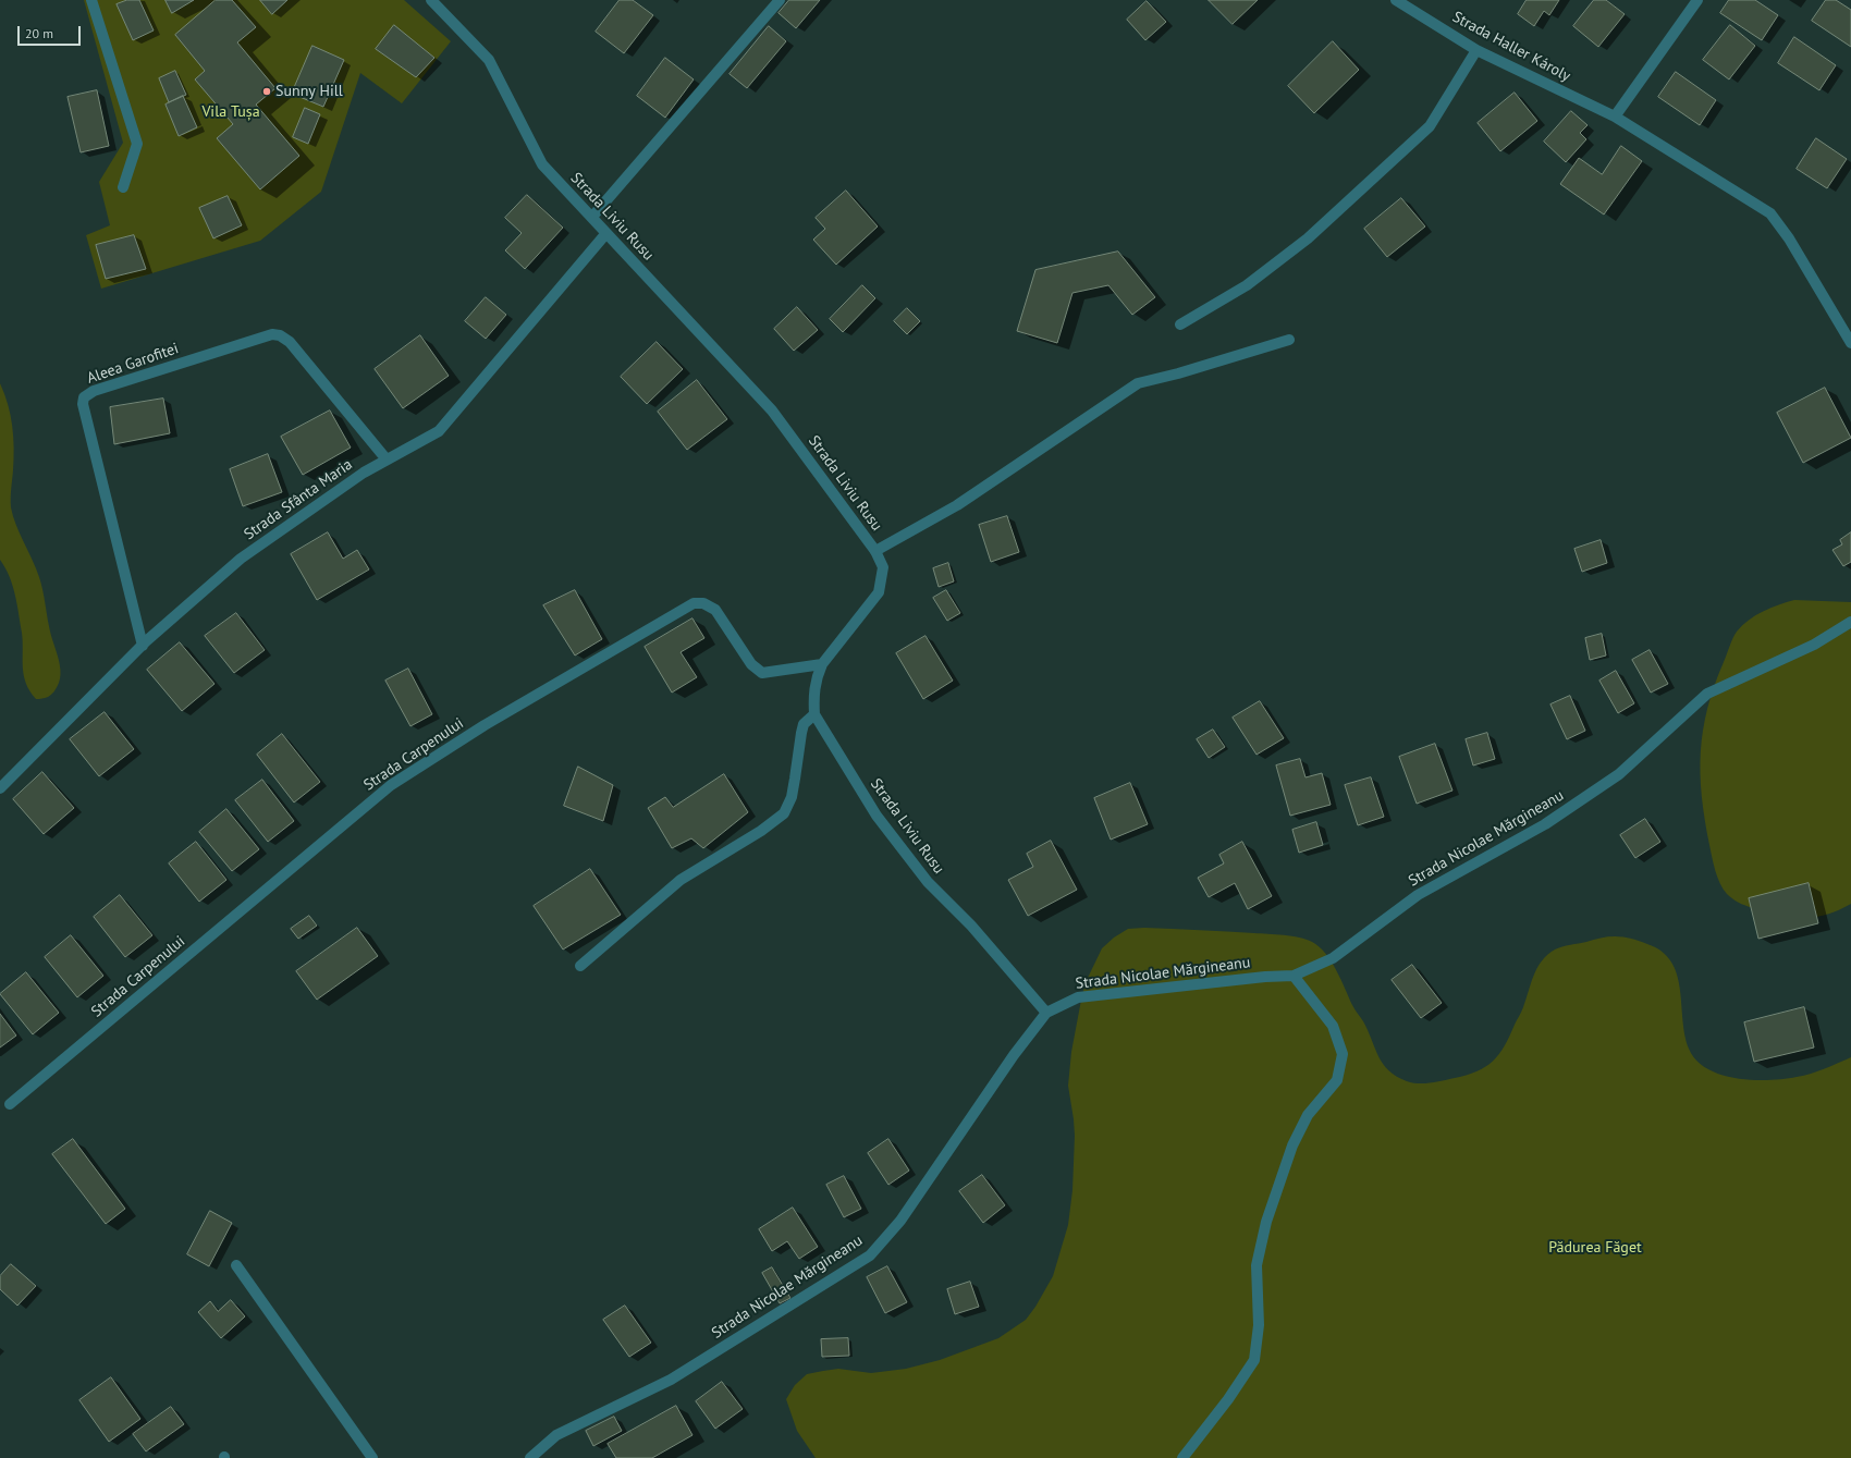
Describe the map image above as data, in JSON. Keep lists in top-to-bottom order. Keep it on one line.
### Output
{"streets":{"street":["Strada Haller Károly","Strada Liviu Rusu","Aleea Garofitei","Strada Sfânta Maria","Strada Carpenului","Strada Nicolae Mărgineanu"]},"crossings":[["Strada Liviu Rusu","Strada Sfânta Maria"],["Strada Liviu Rusu","Strada Carpenului"],["Strada Liviu Rusu","Strada Nicolae Mărgineanu"],["Aleea Garofitei","Strada Sfânta Maria"]],"parks":["Vila Tușa","Pădurea Făget"],"places":["Sunny Hill"],"scale_bar":"20 m"}
